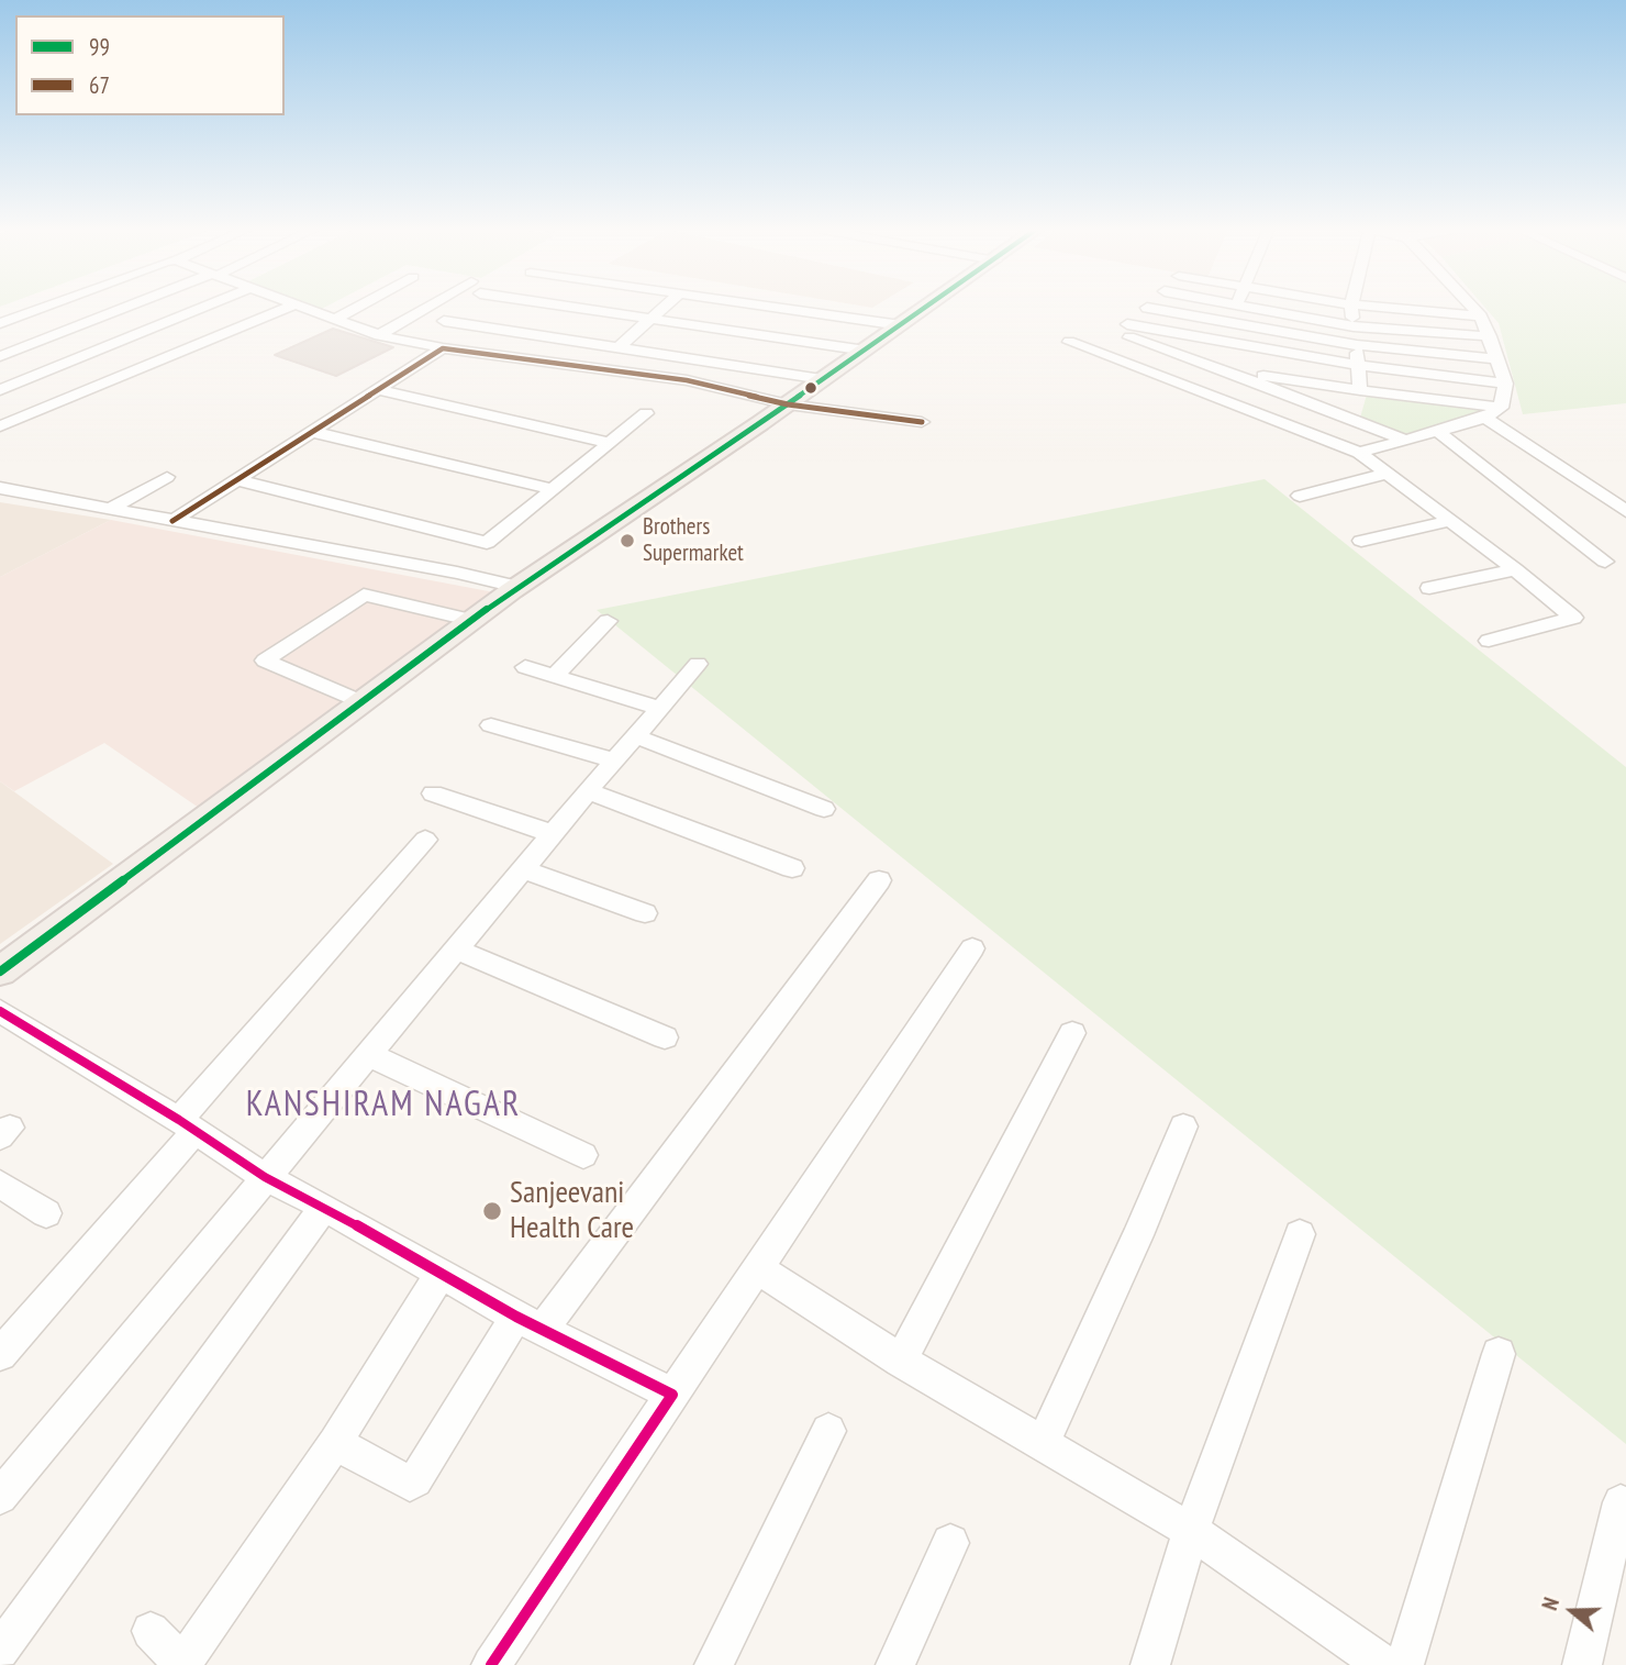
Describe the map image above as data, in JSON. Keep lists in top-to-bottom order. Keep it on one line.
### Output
{"districts":["KANSHIRAM NAGAR"],"places":["Brothers Supermarket","Sanjeevani Health Care"],"lines":["transit line 99","transit line 67"],"legend":["99","67"],"north":"left"}
